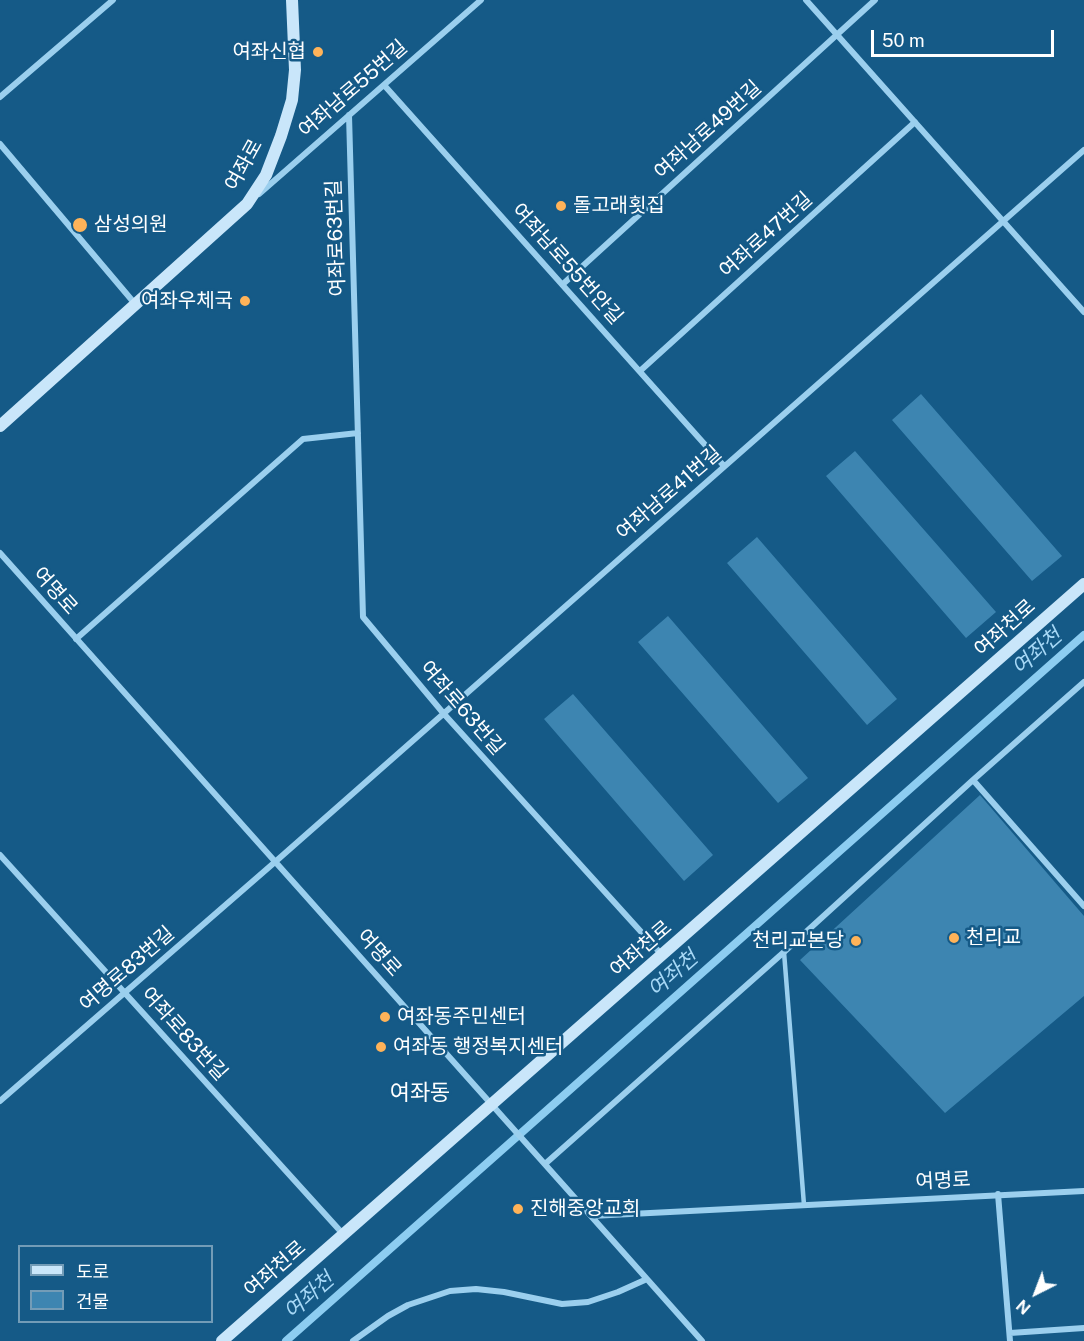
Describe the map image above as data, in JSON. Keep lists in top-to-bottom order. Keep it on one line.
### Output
{"streets":{"street":["여좌남로55번길","여좌남로49번길","여좌로","여좌로47번길","여좌로63번길","여좌남로55번안길","여좌남로41번길","여명로","여좌천로","여명로83번길","여좌로83번길"]},"crossings":[["여좌남로55번길","여좌로"],["여좌남로55번길","여좌로63번길"],["여좌남로55번길","여좌남로55번안길"],["여좌남로49번길","여좌남로55번안길"],["여좌로47번길","여좌남로55번안길"],["여좌로63번길","여좌남로41번길"],["여좌로63번길","여좌천로"],["여좌남로55번안길","여좌남로41번길"],["여좌남로41번길","여명로"],["여좌남로41번길","여명로83번길"],["여명로","여좌천로"],["여명로","여명로83번길"],["여좌천로","여좌로83번길"],["여명로83번길","여좌로83번길"]],"districts":["여좌동"],"water":["여좌천"],"places":["여좌신협","돌고래횟집","삼성의원","여좌우체국","천리교","천리교본당","여좌동주민센터","여좌동 행정복지센터","진해중앙교회"],"legend":["도로","건물"],"scale_bar":"50 m","north":"bottom left"}
